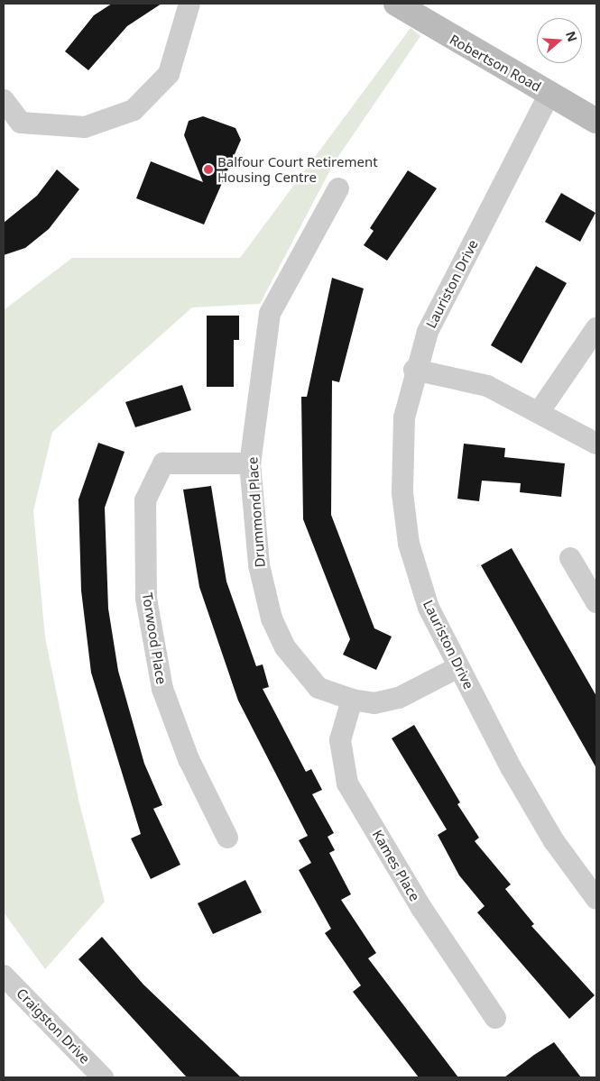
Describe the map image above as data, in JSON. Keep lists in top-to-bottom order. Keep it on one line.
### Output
{"streets":{"street":["Robertson Road","Lauriston Drive","Drummond Place","Torwood Place","Kames Place","Craigston Drive"]},"crossings":[["Robertson Road","Lauriston Drive"],["Lauriston Drive","Drummond Place"],["Drummond Place","Torwood Place"],["Drummond Place","Kames Place"]],"places":["Balfour Court Retirement Housing Centre"],"north":"right"}
